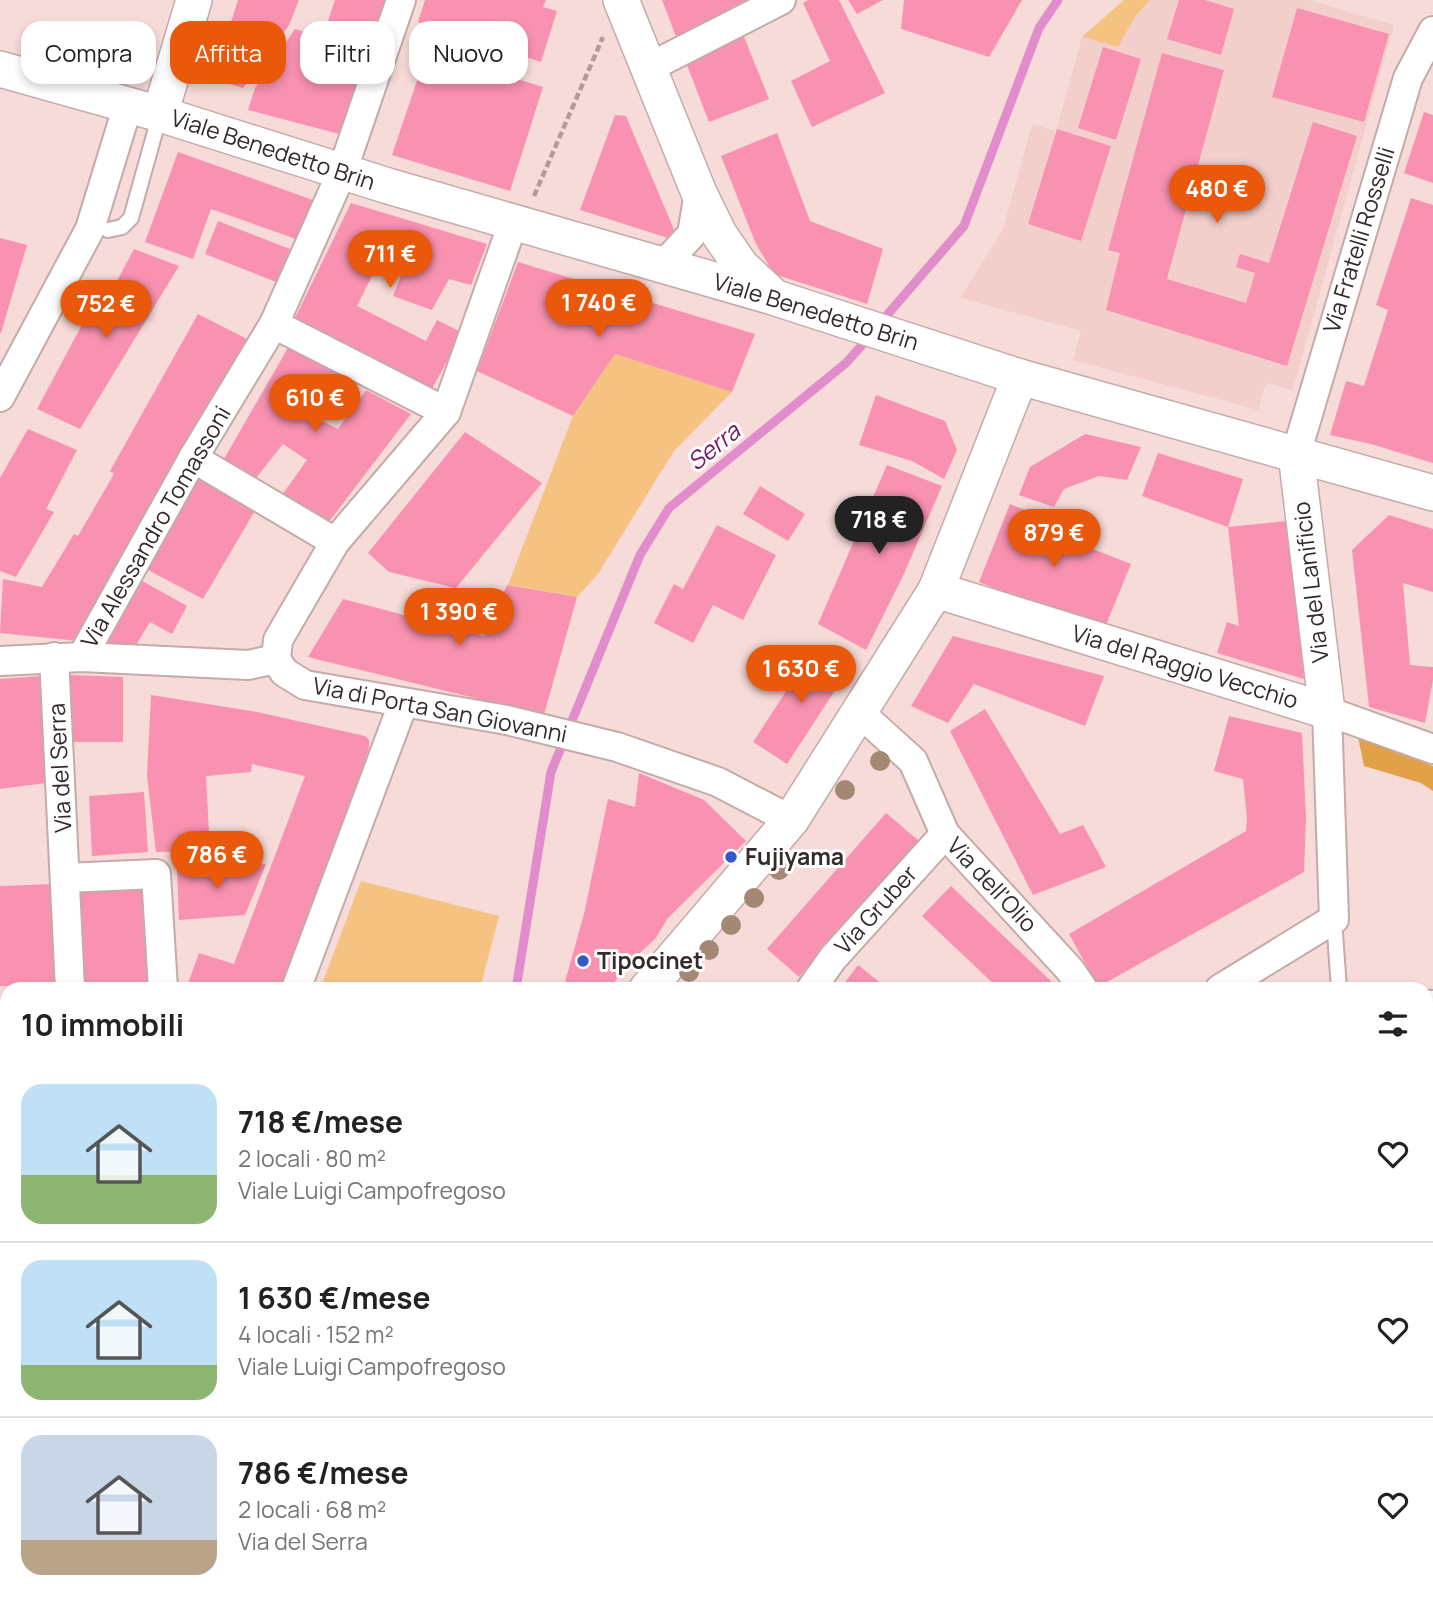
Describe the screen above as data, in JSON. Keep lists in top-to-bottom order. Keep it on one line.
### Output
{"streets":{"street":["Viale Benedetto Brin","Via Fratelli Rosselli","Via Alessandro Tomassoni","Via del Lanificio","Via del Raggio Vecchio","Via di Porta San Giovanni","Via del Serra","Via dell'Olio","Via Gruber"]},"crossings":[["Viale Benedetto Brin","Via Fratelli Rosselli"],["Viale Benedetto Brin","Via Alessandro Tomassoni"],["Viale Benedetto Brin","Via del Lanificio"],["Via Fratelli Rosselli","Via del Lanificio"],["Via del Lanificio","Via del Raggio Vecchio"],["Via dell'Olio","Via Gruber"]],"water":["Serra"],"places":["Fujiyama","Tipocinet"],"page":{"chip":["Compra","Affitta","Filtri","Nuovo"],"price":["480 €","711 €","1 740 €","752 €","610 €","718 €","879 €","1 390 €","1 630 €","786 €"],"heading":"10 immobili","list":[{"name":"718 €/mese","note":"2 locali · 80 m² · Viale Luigi Campofregoso"},{"name":"1 630 €/mese","note":"4 locali · 152 m² · Viale Luigi Campofregoso"},{"name":"786 €/mese","note":"2 locali · 68 m² · Via del Serra"}]}}
